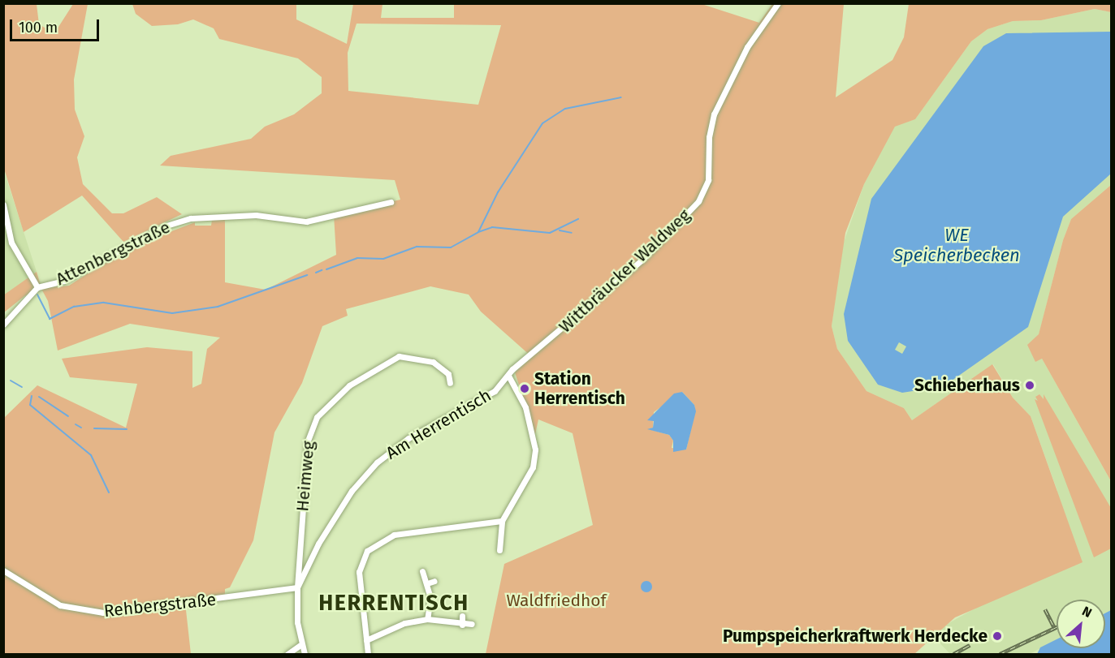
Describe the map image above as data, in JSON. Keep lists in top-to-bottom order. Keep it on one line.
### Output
{"streets":{"street":["Attenbergstraße","Wittbräucker Waldweg","Am Herrentisch","Heimweg","Rehbergstraße"]},"crossings":[["Wittbräucker Waldweg","Am Herrentisch"],["Am Herrentisch","Heimweg"],["Am Herrentisch","Rehbergstraße"],["Heimweg","Rehbergstraße"]],"districts":["HERRENTISCH"],"water":["WE Speicherbecken"],"parks":["Waldfriedhof"],"places":["Schieberhaus","Station Herrentisch","Pumpspeicherkraftwerk Herdecke"],"scale_bar":"100 m","north":"top right"}
